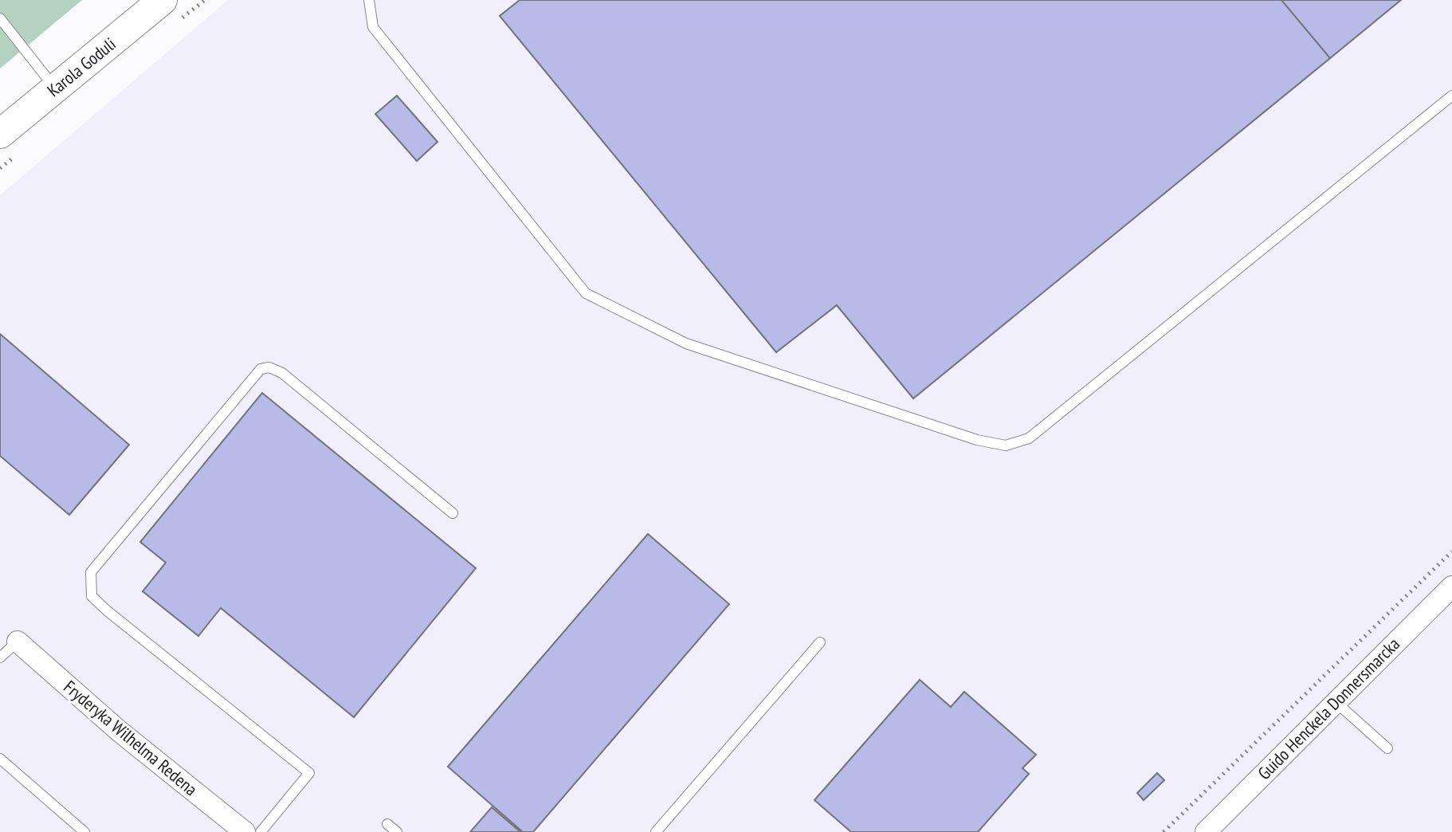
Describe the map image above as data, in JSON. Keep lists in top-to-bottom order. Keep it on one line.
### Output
{"streets":{"street":["Karola Goduli","Guido Henckela Donnersmarcka","Fryderyka Wilhelma Redena"]}}
